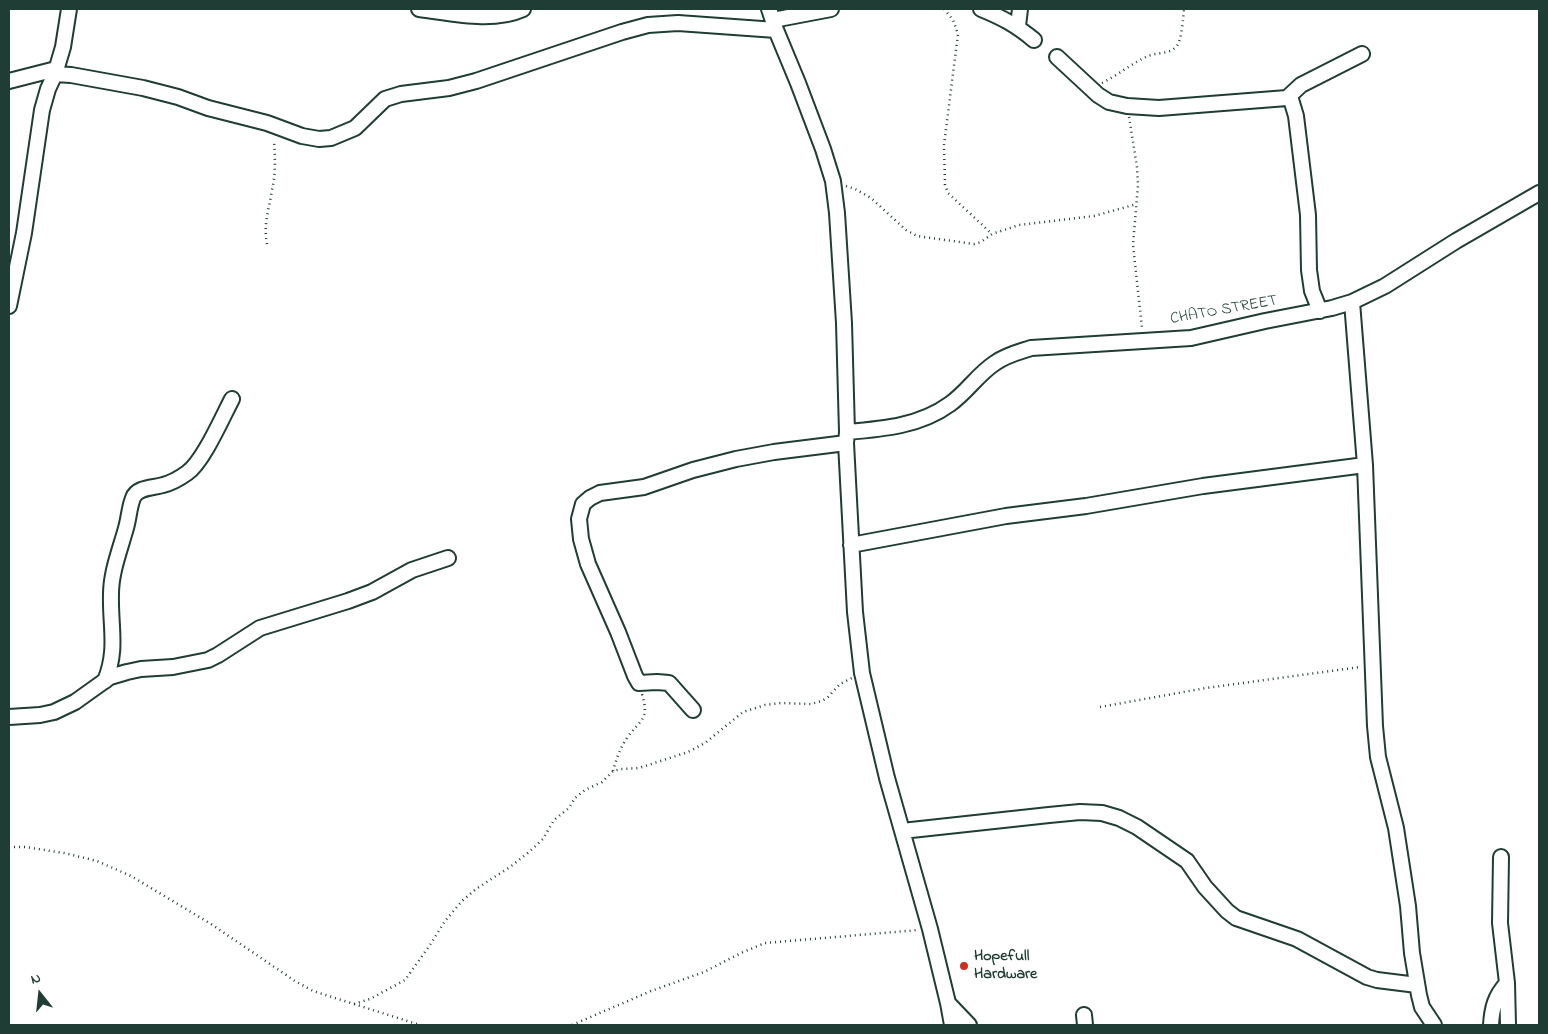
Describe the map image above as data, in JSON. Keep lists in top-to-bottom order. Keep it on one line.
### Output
{"streets":{"street":["CHATO STREET"]},"places":["Hopefull Hardware"],"north":"top"}
